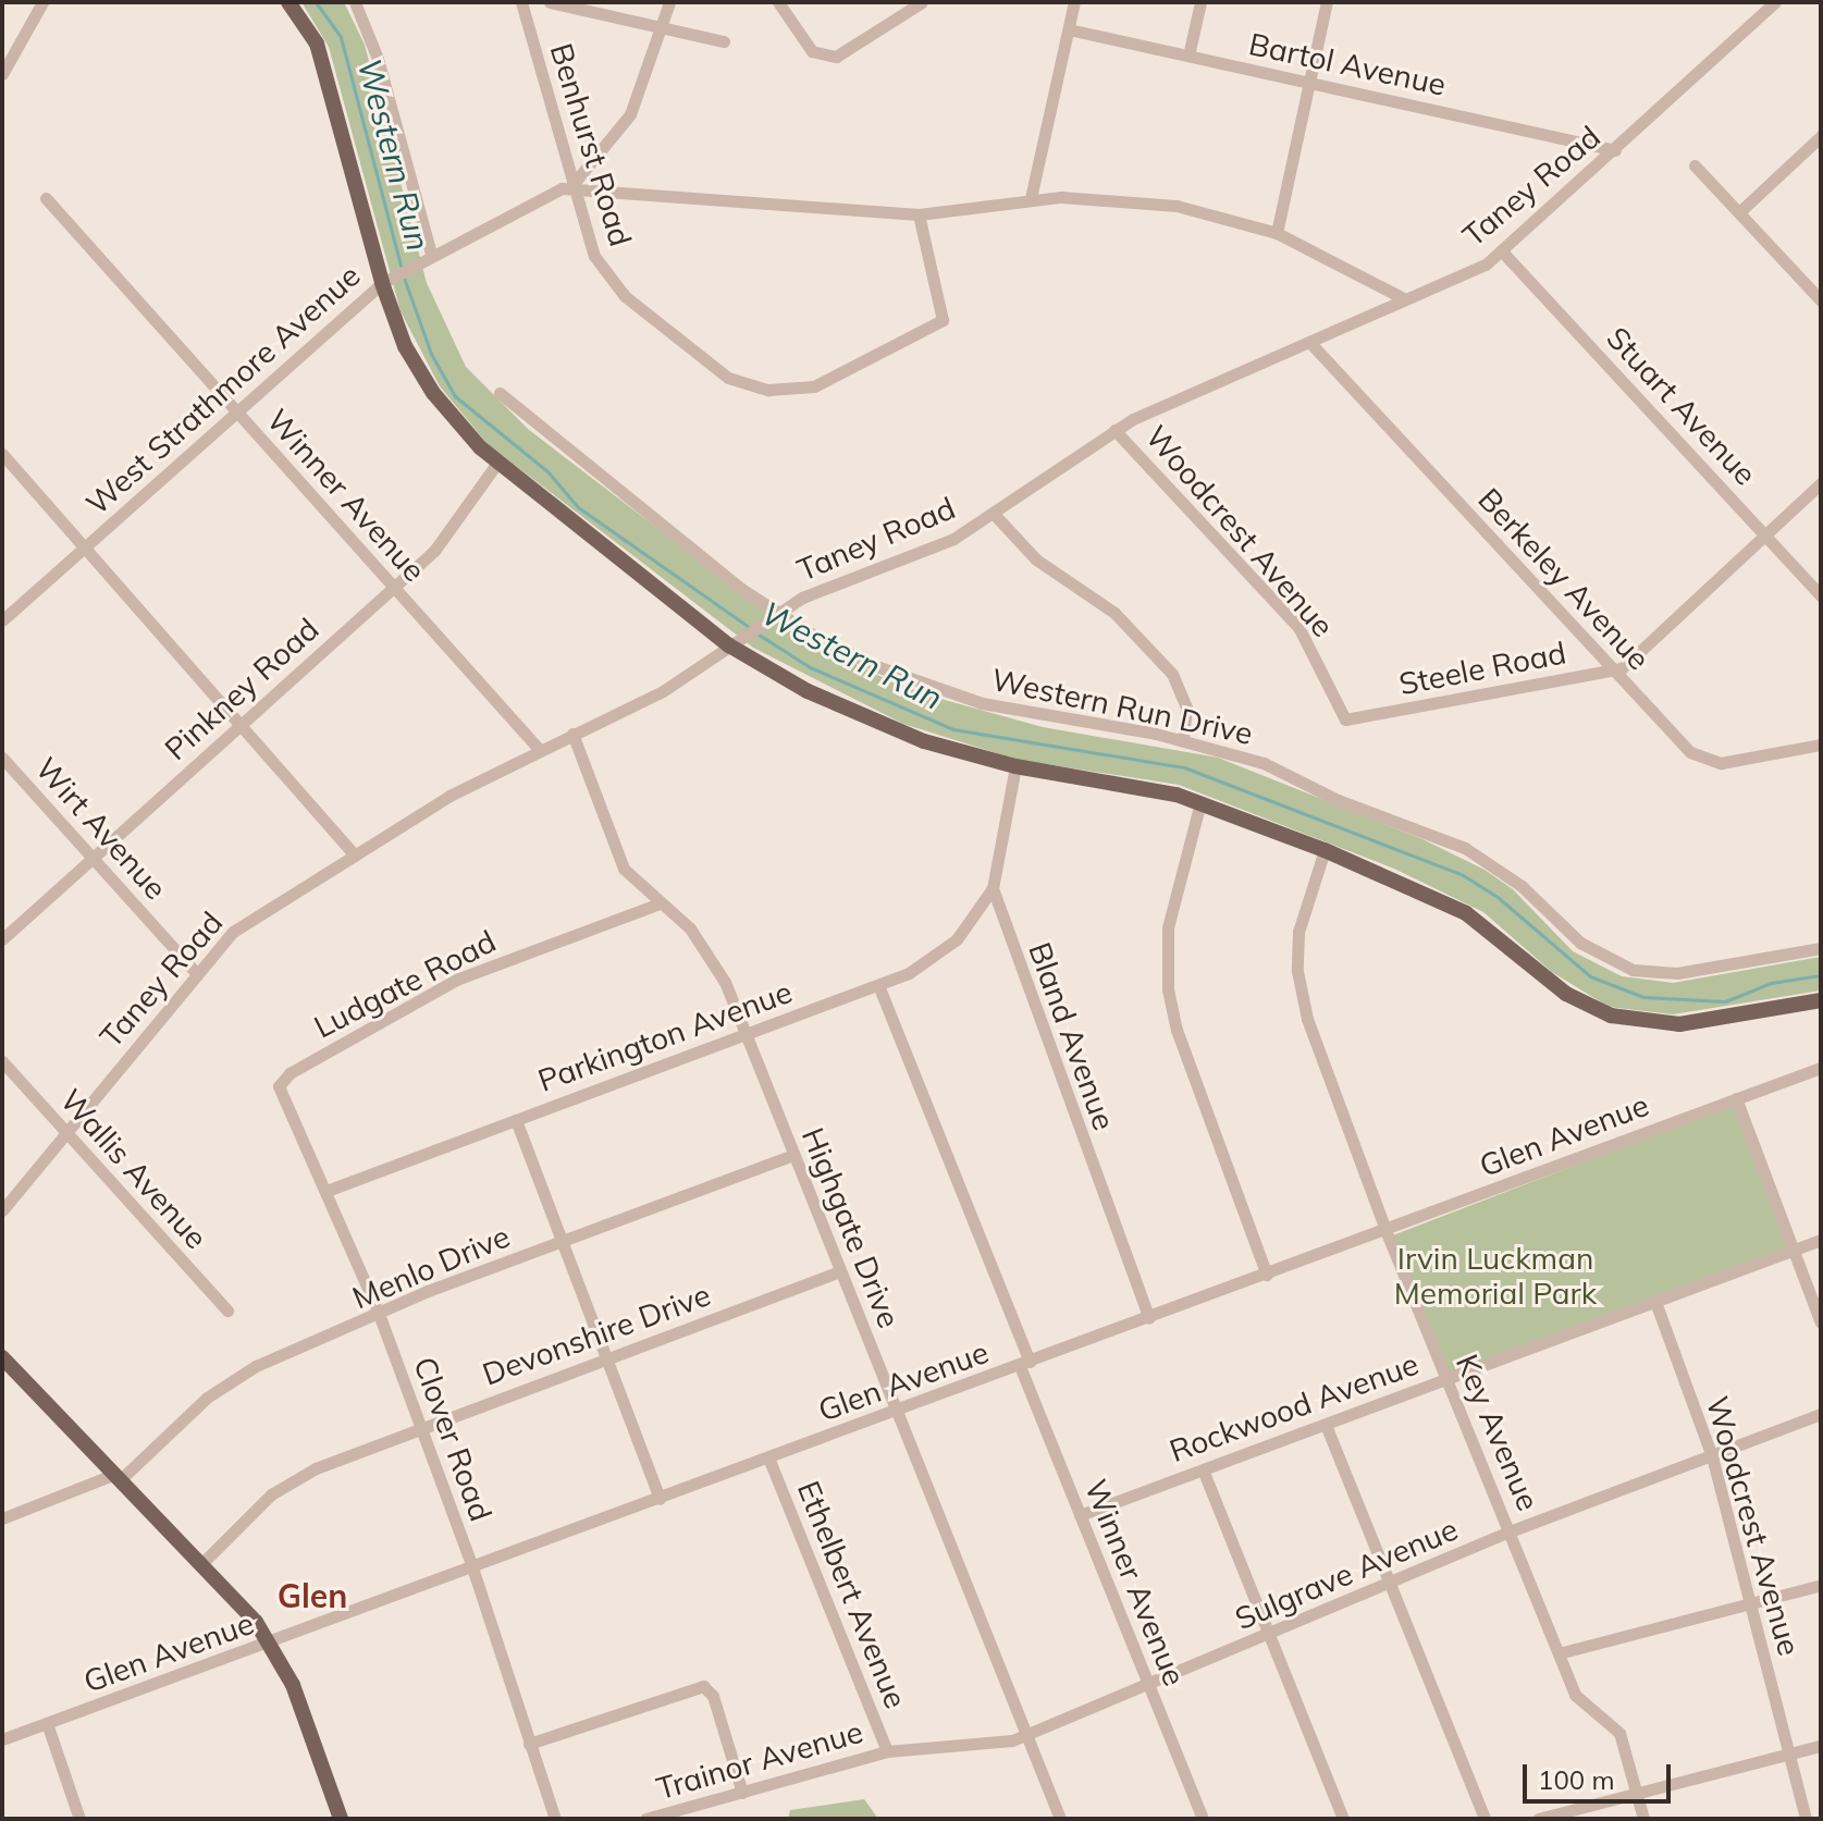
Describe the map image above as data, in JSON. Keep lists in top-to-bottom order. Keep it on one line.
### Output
{"streets":{"street":["Bartol Avenue","Benhurst Road","Taney Road","West Strathmore Avenue","Stuart Avenue","Winner Avenue","Woodcrest Avenue","Berkeley Avenue","Steele Road","Pinkney Road","Western Run Drive","Wirt Avenue","Ludgate Road","Parkington Avenue","Bland Avenue","Glen Avenue","Wallis Avenue","Highgate Drive","Menlo Drive","Devonshire Drive","Rockwood Avenue","Key Avenue","Clover Road","Sulgrave Avenue","Ethelbert Avenue","Trainor Avenue"]},"crossings":[["Bartol Avenue","Taney Road"],["Benhurst Road","West Strathmore Avenue"],["Taney Road","Stuart Avenue"],["Taney Road","Winner Avenue"],["Taney Road","Woodcrest Avenue"],["Taney Road","Berkeley Avenue"],["Taney Road","Western Run Drive"],["Taney Road","Wirt Avenue"],["Taney Road","Wallis Avenue"],["Taney Road","Highgate Drive"],["West Strathmore Avenue","Winner Avenue"],["Stuart Avenue","Steele Road"],["Winner Avenue","Pinkney Road"],["Winner Avenue","Parkington Avenue"],["Winner Avenue","Glen Avenue"],["Winner Avenue","Rockwood Avenue"],["Winner Avenue","Sulgrave Avenue"],["Woodcrest Avenue","Steele Road"],["Woodcrest Avenue","Rockwood Avenue"],["Woodcrest Avenue","Sulgrave Avenue"],["Berkeley Avenue","Steele Road"],["Pinkney Road","Wirt Avenue"],["Ludgate Road","Highgate Drive"],["Ludgate Road","Clover Road"],["Parkington Avenue","Bland Avenue"],["Parkington Avenue","Highgate Drive"],["Parkington Avenue","Clover Road"],["Bland Avenue","Glen Avenue"],["Glen Avenue","Highgate Drive"],["Glen Avenue","Key Avenue"],["Glen Avenue","Clover Road"],["Glen Avenue","Ethelbert Avenue"],["Highgate Drive","Menlo Drive"],["Highgate Drive","Devonshire Drive"],["Highgate Drive","Sulgrave Avenue"],["Menlo Drive","Clover Road"],["Devonshire Drive","Clover Road"],["Rockwood Avenue","Key Avenue"],["Key Avenue","Sulgrave Avenue"],["Sulgrave Avenue","Ethelbert Avenue"],["Sulgrave Avenue","Trainor Avenue"],["Ethelbert Avenue","Trainor Avenue"]],"districts":["Glen"],"water":["Western Run"],"parks":["Irvin Luckman Memorial Park"],"scale_bar":"100 m"}
